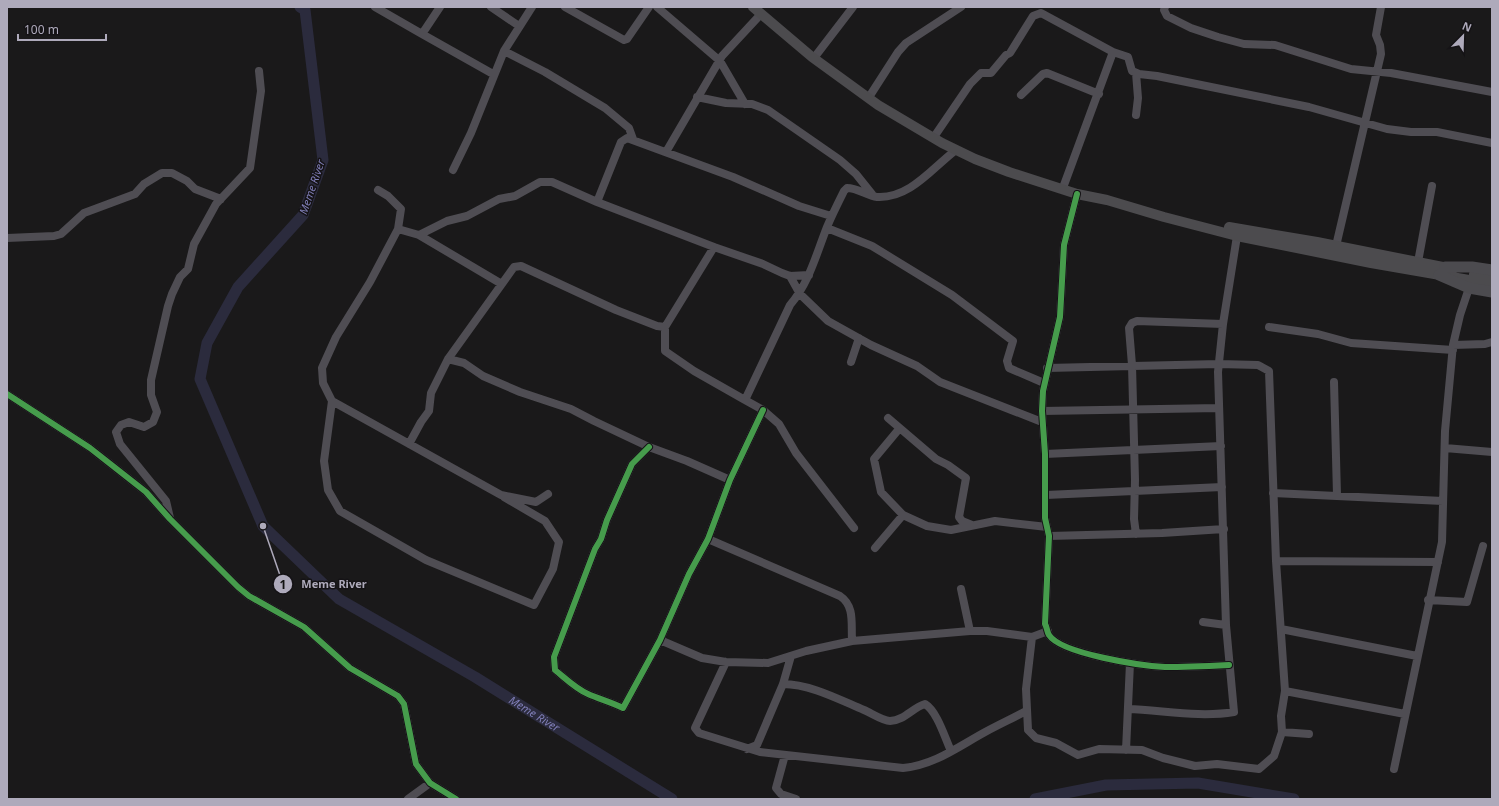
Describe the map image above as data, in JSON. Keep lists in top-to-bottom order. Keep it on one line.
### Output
{"water":["Meme River"],"places":["Meme River"],"scale_bar":"100 m","north":"top right"}
